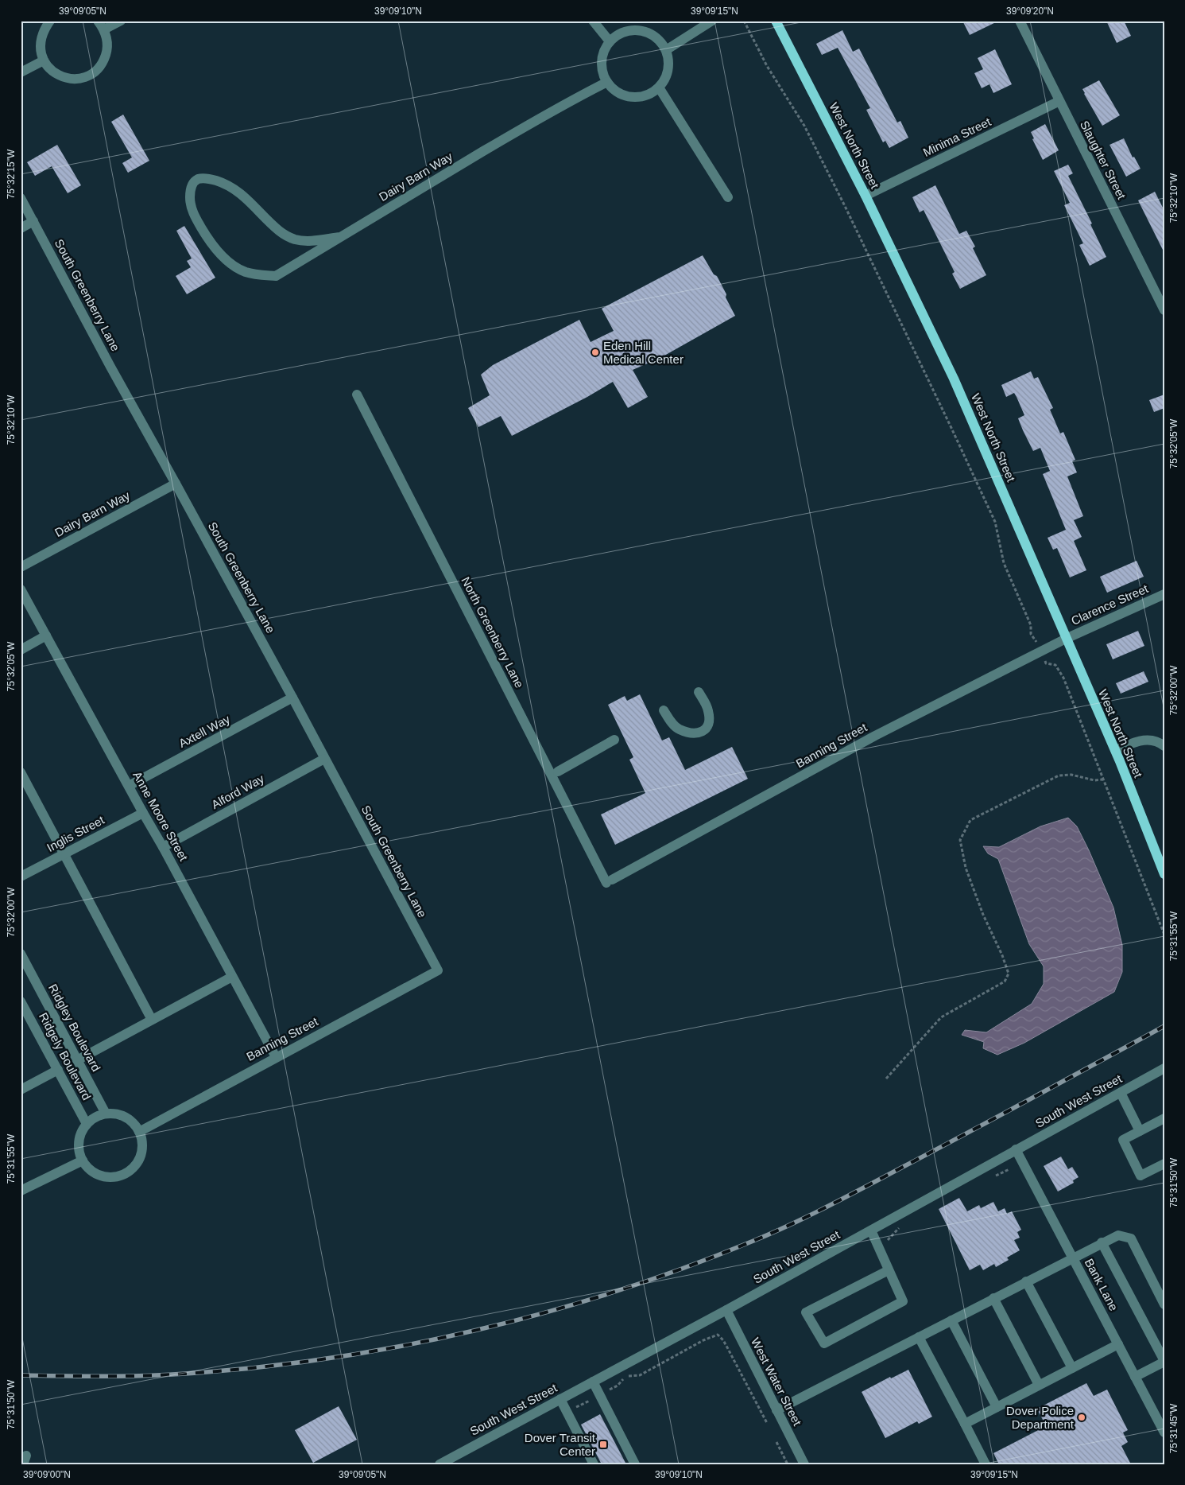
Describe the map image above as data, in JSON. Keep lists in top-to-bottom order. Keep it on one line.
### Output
{"streets":{"main road":["West North Street"],"street":["Minima Street","Slaughter Street","Dairy Barn Way","South Greenberry Lane","Clarence Street","North Greenberry Lane","Axtell Way","Banning Street","Alford Way","Anne Moore Street","Inglis Street","Ridgley Boulevard","Ridgely Boulevard","South West Street","Bank Lane","West Water Street"]},"crossings":[["Minima Street","West North Street"],["Minima Street","Slaughter Street"],["West North Street","Clarence Street"],["West North Street","Banning Street"],["Dairy Barn Way","South Greenberry Lane"],["South Greenberry Lane","Axtell Way"],["South Greenberry Lane","Banning Street"],["South Greenberry Lane","Alford Way"],["Clarence Street","Banning Street"],["North Greenberry Lane","Banning Street"],["Axtell Way","Anne Moore Street"],["Banning Street","Anne Moore Street"],["Banning Street","Ridgley Boulevard"],["Banning Street","Ridgely Boulevard"],["Alford Way","Anne Moore Street"],["Anne Moore Street","Inglis Street"],["Ridgley Boulevard","Ridgely Boulevard"],["South West Street","Bank Lane"],["South West Street","West Water Street"]],"places":{"other":["Eden Hill Medical Center","Dover Police Department"],"transit":["Dover Transit Center"]},"coordinates":["39°09'05\"N","39°09'10\"N","39°09'15\"N","39°09'20\"N","75°32'15\"W","75°32'10\"W","75°32'05\"W","75°32'00\"W","75°31'55\"W","75°31'50\"W","75°31'45\"W","39°09'00\"N"]}
